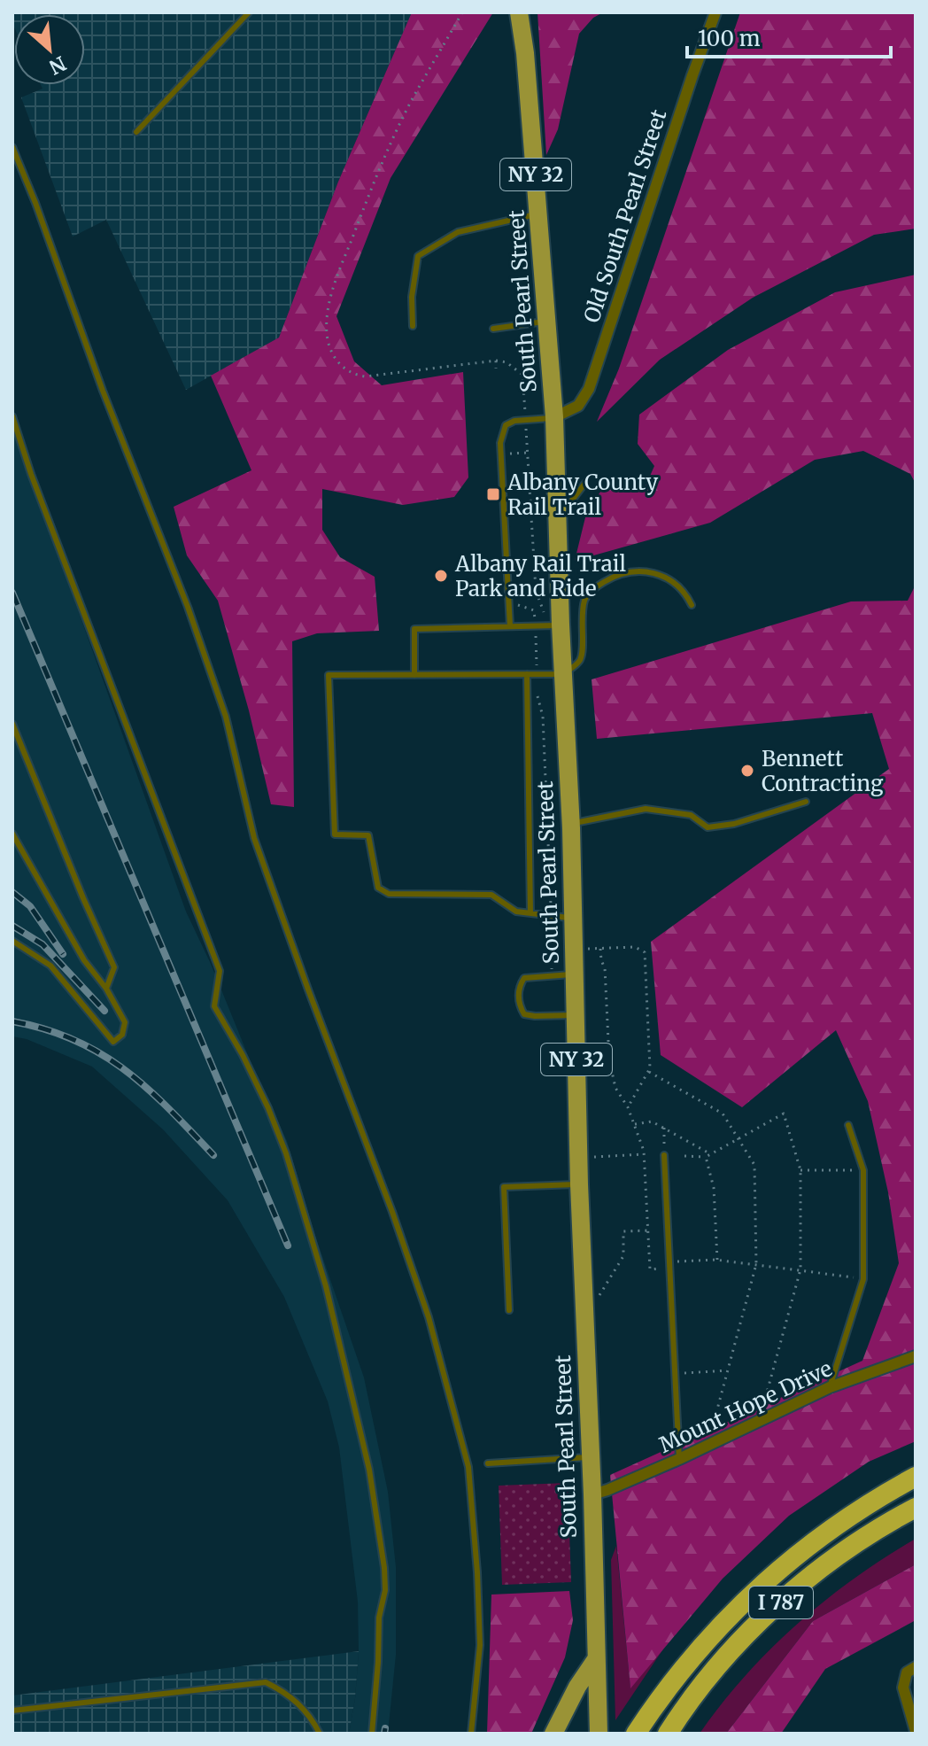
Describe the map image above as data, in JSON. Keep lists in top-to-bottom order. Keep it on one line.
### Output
{"streets":{"highway":["I 787"],"main road":["NY 32","South Pearl Street"],"street":["Old South Pearl Street","Mount Hope Drive"]},"crossings":[["Old South Pearl Street","South Pearl Street"],["South Pearl Street","Mount Hope Drive"]],"places":{"transit":["Albany County Rail Trail"],"other":["Albany Rail Trail Park and Ride","Bennett Contracting"]},"scale_bar":"100 m","north":"bottom right"}
